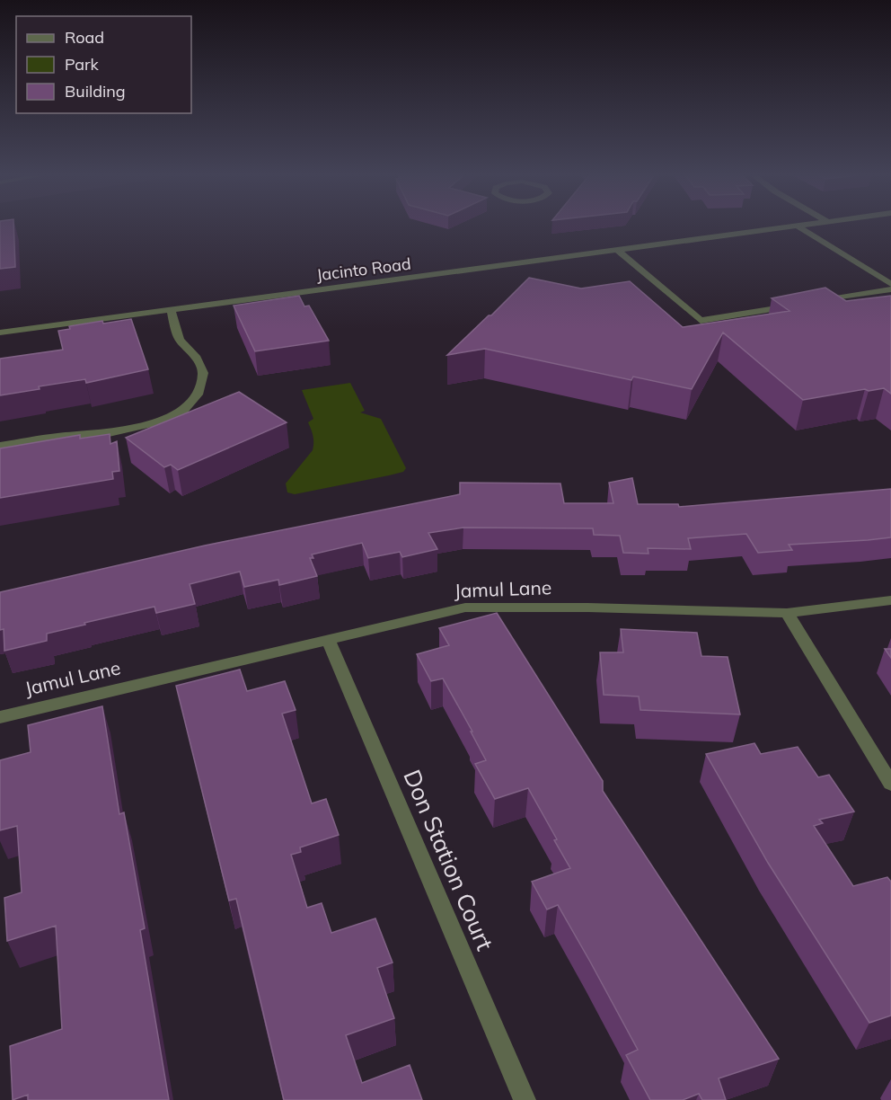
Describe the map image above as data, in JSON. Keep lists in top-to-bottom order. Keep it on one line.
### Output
{"streets":{"street":["Jacinto Road","Jamul Lane","Don Station Court"]},"crossings":[["Jamul Lane","Don Station Court"]],"legend":["Road","Park","Building"]}
